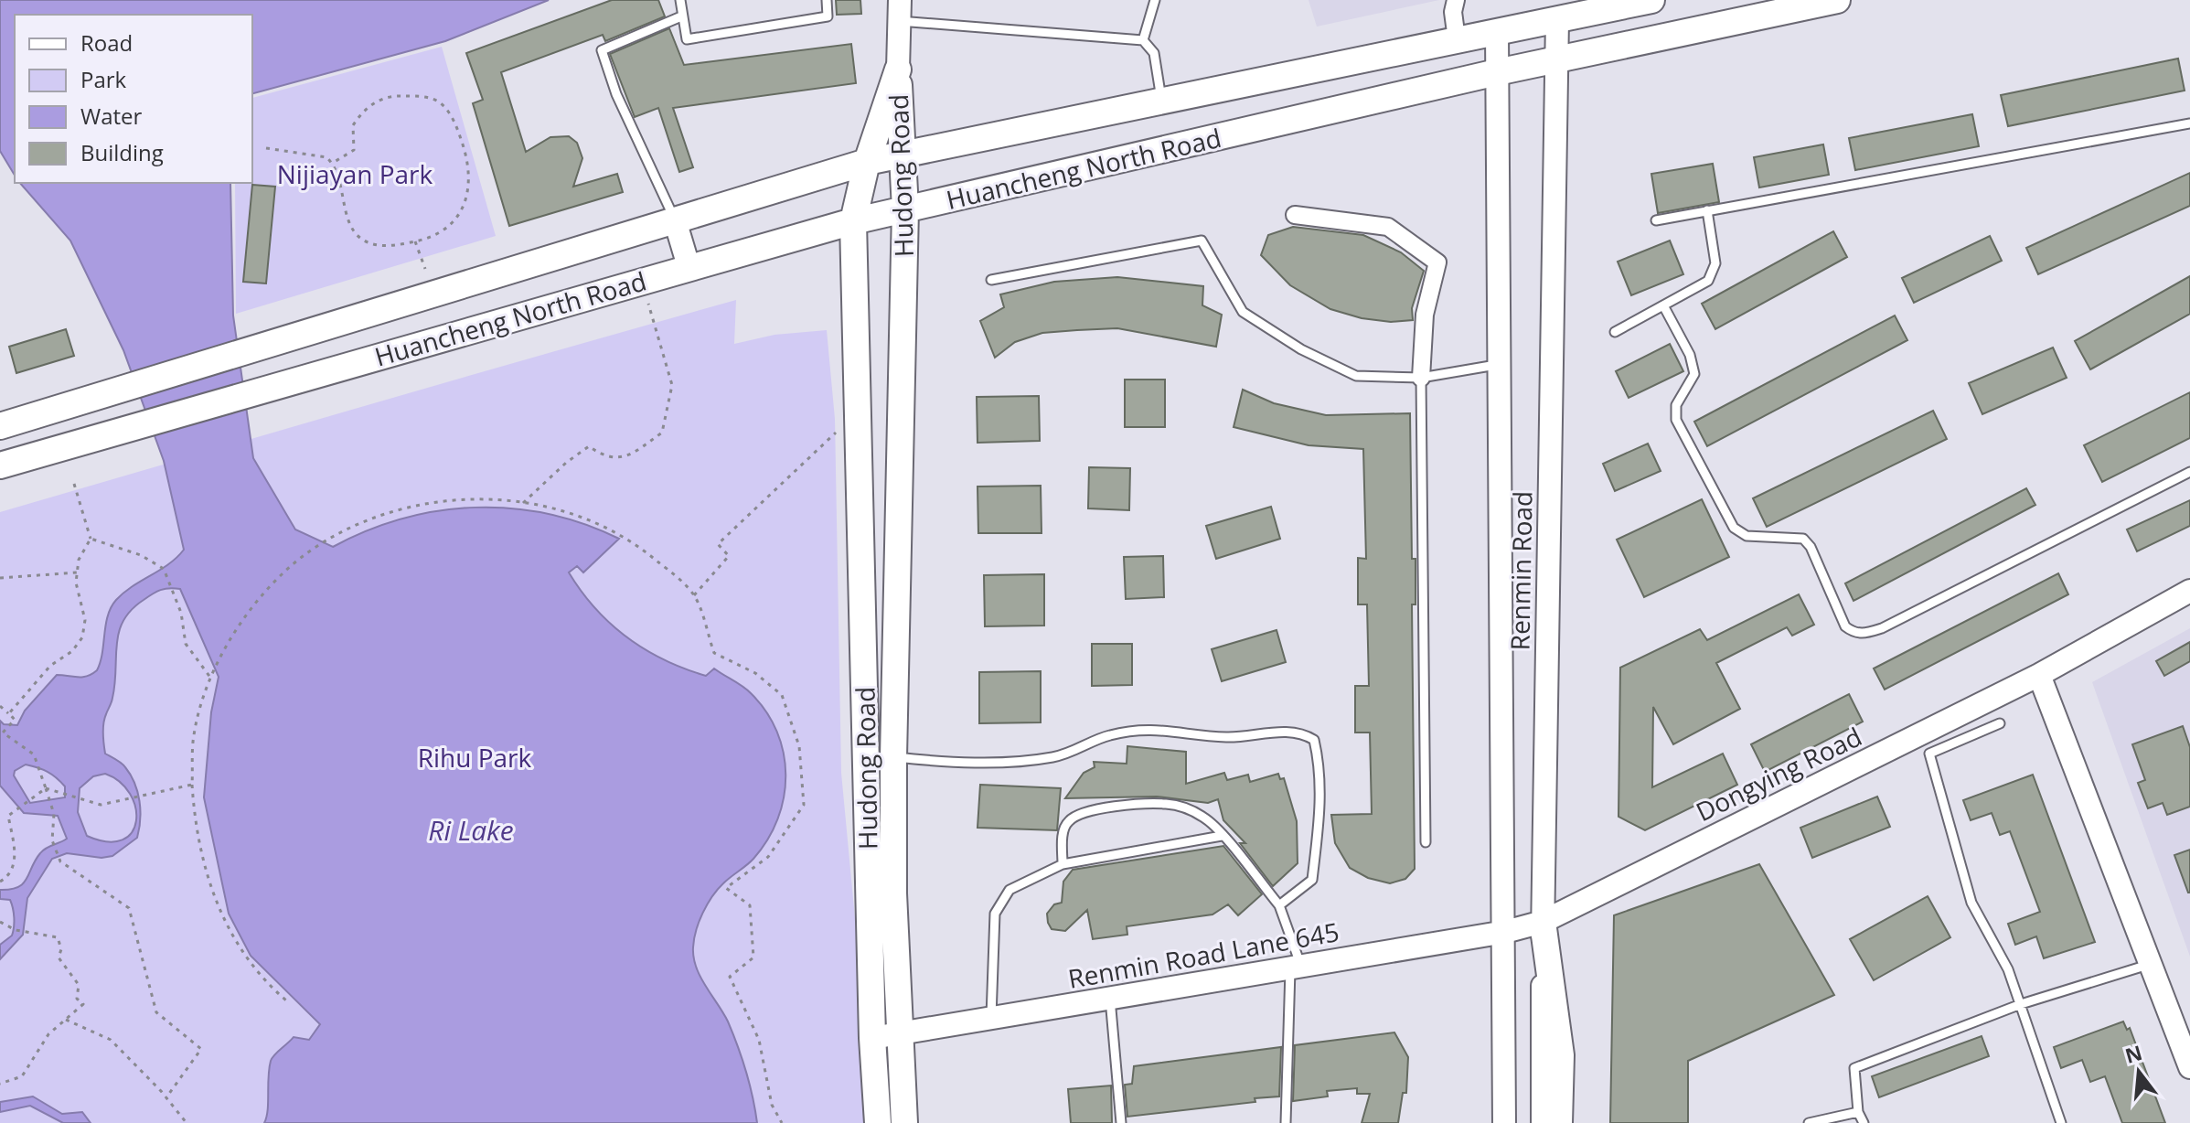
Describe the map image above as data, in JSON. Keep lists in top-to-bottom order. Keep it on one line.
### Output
{"streets":{"main road":["Huancheng North Road","Hudong Road","Renmin Road","Dongying Road","Renmin Road Lane 645"]},"crossings":[["Huancheng North Road","Hudong Road"],["Huancheng North Road","Renmin Road"],["Hudong Road","Renmin Road Lane 645"],["Renmin Road","Dongying Road"],["Renmin Road","Renmin Road Lane 645"],["Dongying Road","Renmin Road Lane 645"]],"water":["Ri Lake"],"parks":["Nijiayan Park","Rihu Park"],"legend":["Road","Park","Water","Building"],"north":"top"}
